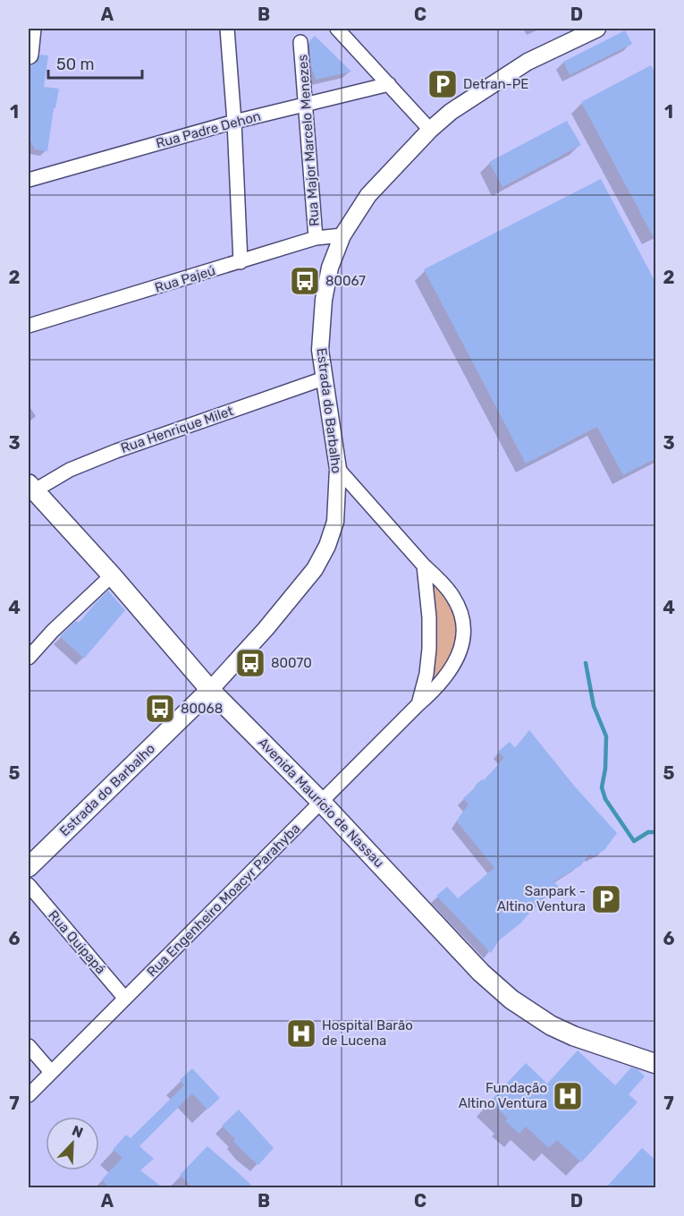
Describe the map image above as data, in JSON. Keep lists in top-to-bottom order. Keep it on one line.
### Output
{"streets":{"main road":["Estrada do Barbalho","Avenida Maurício de Nassau"],"street":["Rua Padre Dehon","Rua Major Marcelo Menezes","Rua Pajeú","Rua Henrique Milet","Rua Engenheiro Moacyr Parahyba","Rua Quipapá"]},"crossings":[["Rua Padre Dehon","Rua Major Marcelo Menezes"],["Rua Major Marcelo Menezes","Rua Pajeú"],["Rua Pajeú","Estrada do Barbalho"],["Estrada do Barbalho","Rua Henrique Milet"],["Estrada do Barbalho","Avenida Maurício de Nassau"],["Estrada do Barbalho","Rua Engenheiro Moacyr Parahyba"],["Rua Henrique Milet","Avenida Maurício de Nassau"],["Avenida Maurício de Nassau","Rua Engenheiro Moacyr Parahyba"],["Rua Engenheiro Moacyr Parahyba","Rua Quipapá"]],"places":{"parking":["Detran-PE","Sanpark - Altino Ventura"],"bus stop":["80067","80070","80068"],"hospital":["Hospital Barão de Lucena","Fundação Altino Ventura"]},"scale_bar":"50 m","north":"top right","grid":{"columns":["A","B","C","D"],"rows":["1","2","3","4","5","6","7"]}}
